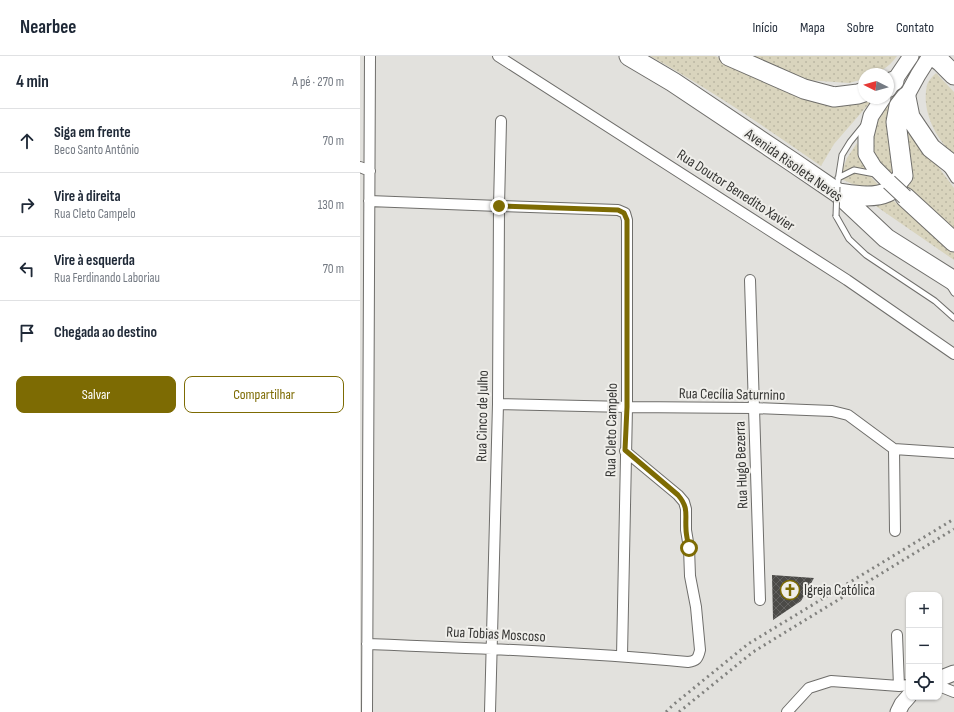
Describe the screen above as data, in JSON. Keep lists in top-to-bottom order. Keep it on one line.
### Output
{"streets":{"highway":["Avenida Risoleta Neves"],"street":["Rua Doutor Benedito Xavier","Rua Cecília Saturnino","Rua Cinco de Julho","Rua Cleto Campelo","Rua Hugo Bezerra","Rua Tobias Moscoso"]},"crossings":[["Rua Cecília Saturnino","Rua Cinco de Julho"],["Rua Cecília Saturnino","Rua Cleto Campelo"],["Rua Cecília Saturnino","Rua Hugo Bezerra"],["Rua Cinco de Julho","Rua Cleto Campelo"],["Rua Cinco de Julho","Rua Tobias Moscoso"],["Rua Cleto Campelo","Rua Tobias Moscoso"]],"places":{"church":["Igreja Católica"]},"north":"left","page":{"header":"Nearbee","nav":["Início","Mapa","Sobre","Contato"],"heading":["4 min","A pé · 270 m"],"list":[["Siga em frente","Beco Santo Antônio","70 m"],["Vire à direita","Rua Cleto Campelo","130 m"],["Vire à esquerda","Rua Ferdinando Laboriau","70 m"],"Chegada ao destino"],"buttons":["Salvar","Compartilhar"],"map_buttons":["+","−"]}}
